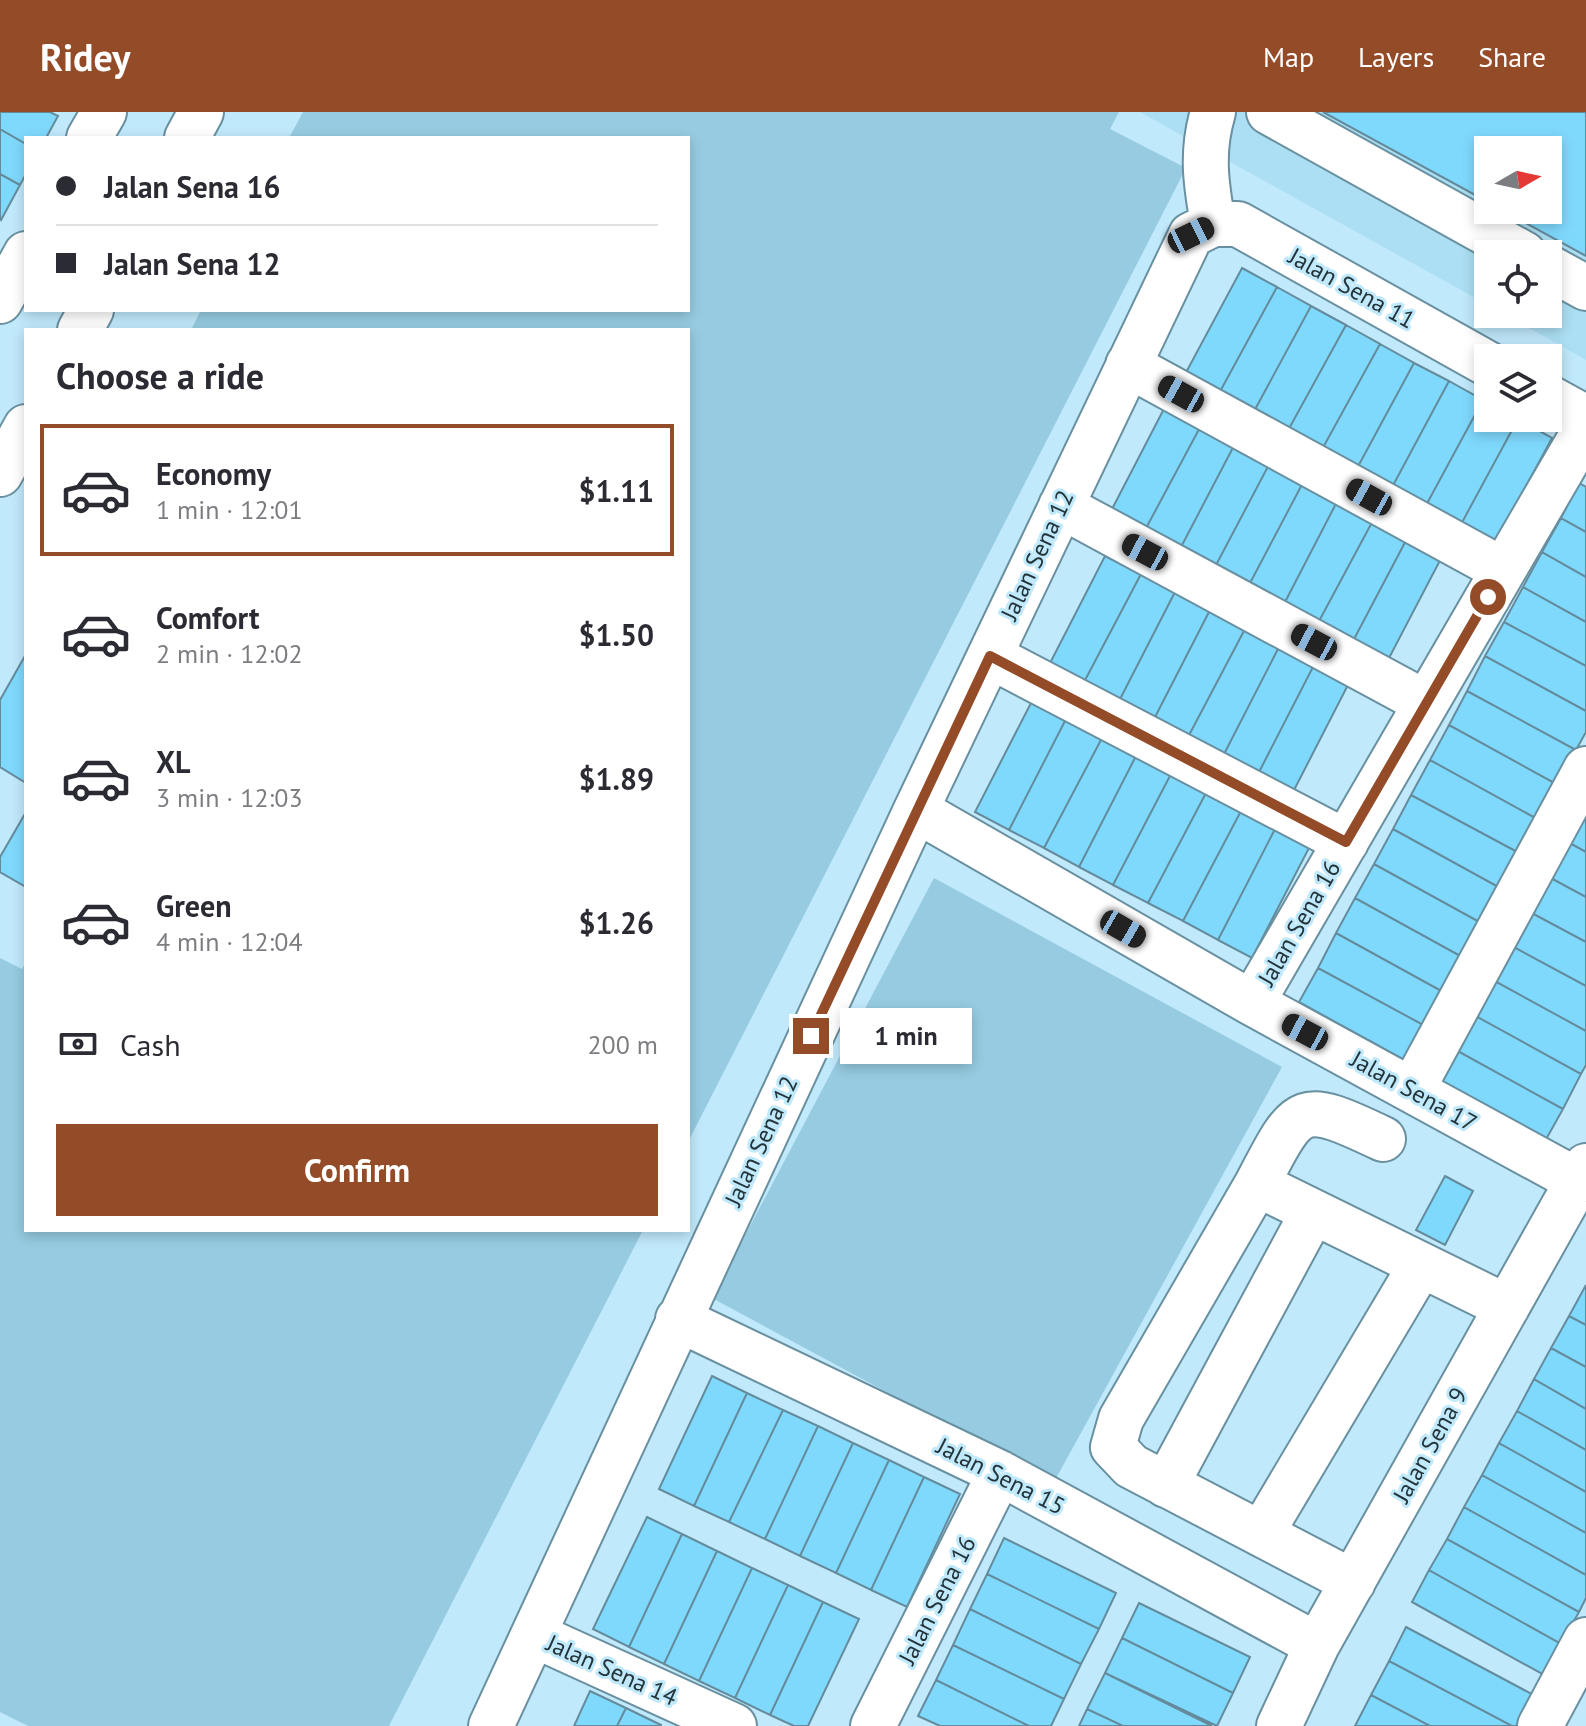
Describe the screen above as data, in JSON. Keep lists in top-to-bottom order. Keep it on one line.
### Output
{"streets":{"street":["Jalan Sena 11","Jalan Sena 12","Jalan Sena 16","Jalan Sena 17","Jalan Sena 9","Jalan Sena 15","Jalan Sena 14"]},"crossings":[["Jalan Sena 11","Jalan Sena 12"],["Jalan Sena 12","Jalan Sena 17"],["Jalan Sena 12","Jalan Sena 15"],["Jalan Sena 12","Jalan Sena 14"],["Jalan Sena 16","Jalan Sena 17"],["Jalan Sena 16","Jalan Sena 15"],["Jalan Sena 17","Jalan Sena 9"],["Jalan Sena 9","Jalan Sena 15"]],"north":"right","page":{"header":"Ridey","nav":["Map","Layers","Share"],"banner":["Jalan Sena 16","Jalan Sena 12"],"heading":"Choose a ride","list":[{"name":"Economy","note":"1 min · 12:01","value":"$1.11"},{"name":"Comfort","note":"2 min · 12:02","value":"$1.50"},{"name":"XL","note":"3 min · 12:03","value":"$1.89"},{"name":"Green","note":"4 min · 12:04","value":"$1.26"}],"pay":["Cash","200 m"],"bubble":"1 min","buttons":"Confirm"}}
